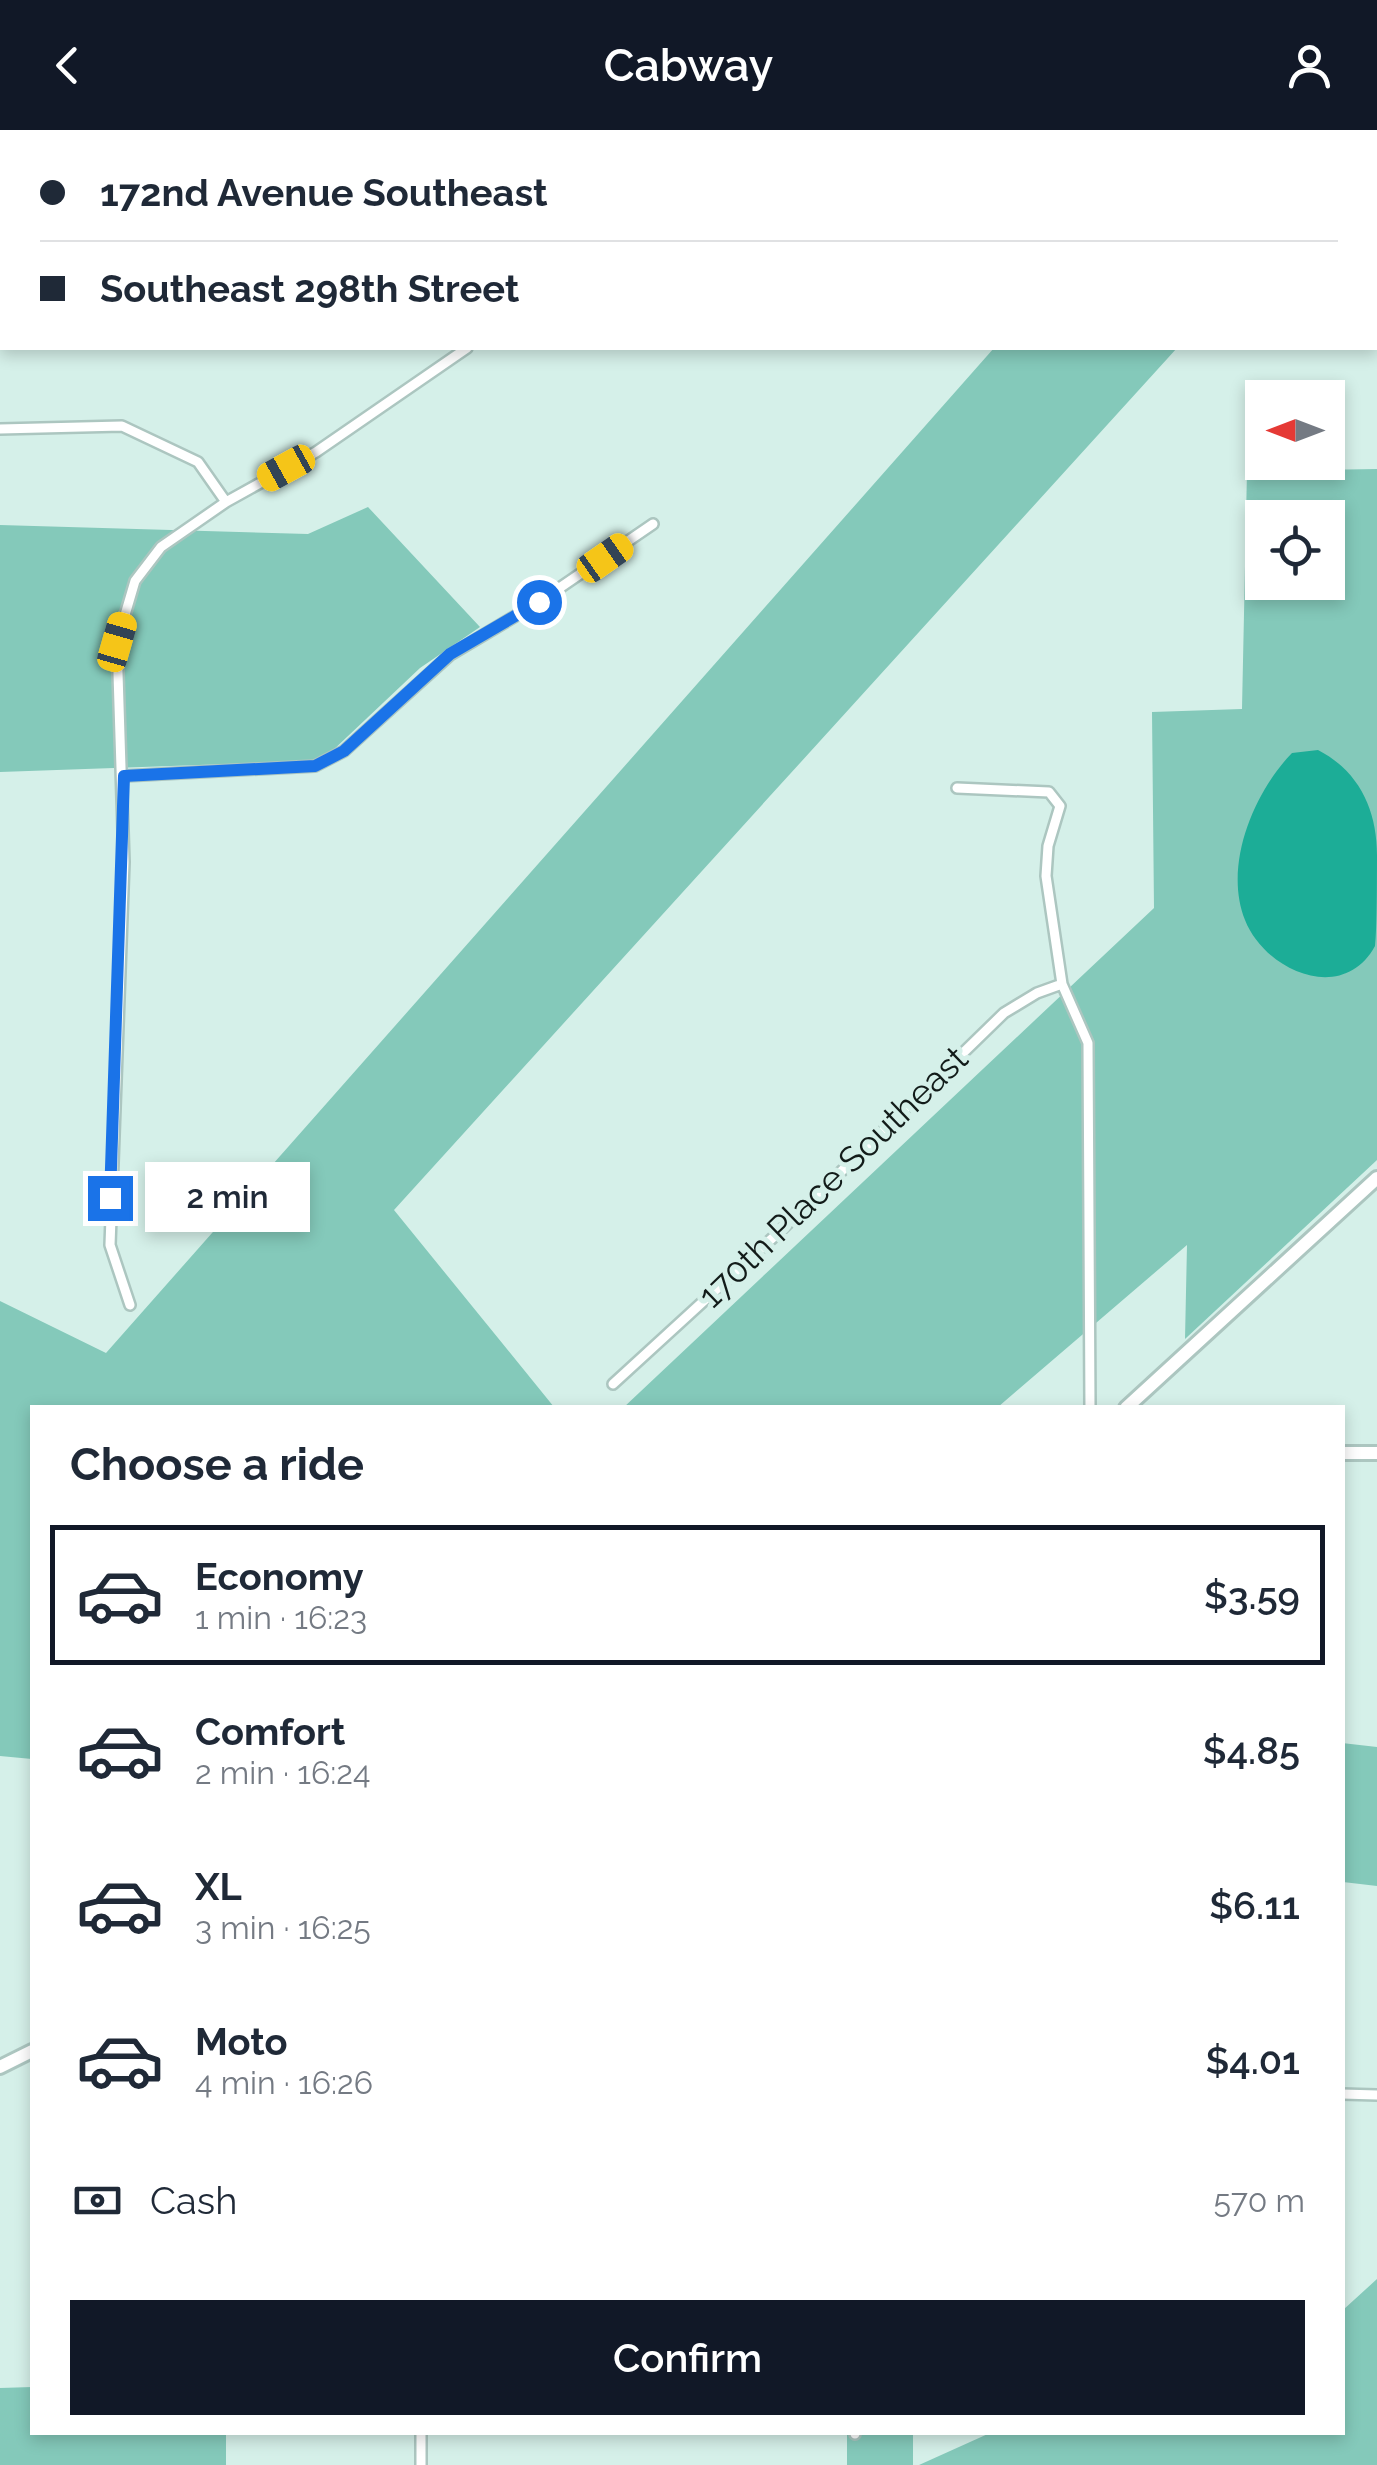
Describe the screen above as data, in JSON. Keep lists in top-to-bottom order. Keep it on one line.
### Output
{"streets":{"street":["170th Place Southeast"]},"north":"left","page":{"header":"Cabway","banner":["172nd Avenue Southeast","Southeast 298th Street"],"bubble":"2 min","heading":"Choose a ride","list":[{"name":"Economy","note":"1 min · 16:23","value":"$3.59"},{"name":"Comfort","note":"2 min · 16:24","value":"$4.85"},{"name":"XL","note":"3 min · 16:25","value":"$6.11"},{"name":"Moto","note":"4 min · 16:26","value":"$4.01"}],"pay":["Cash","570 m"],"buttons":"Confirm"}}
